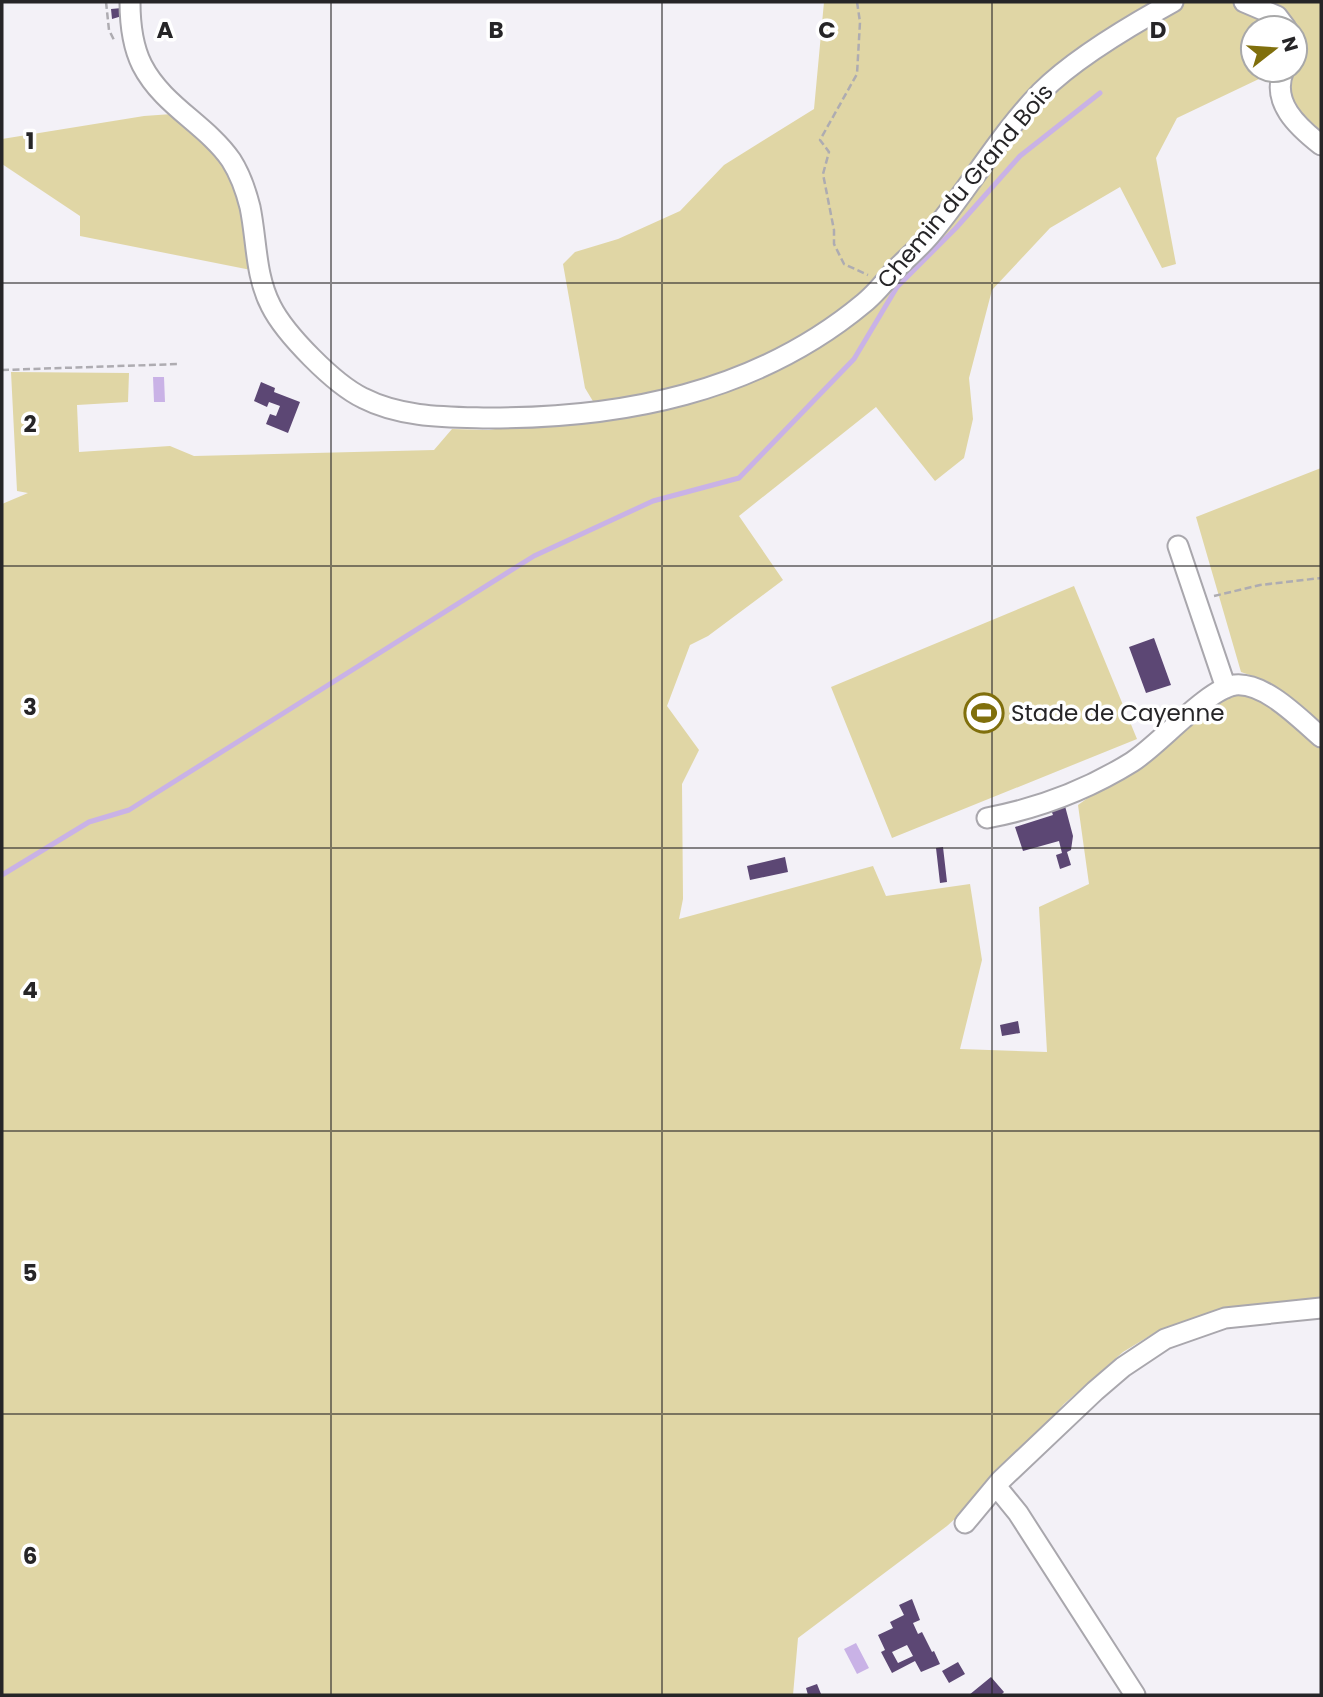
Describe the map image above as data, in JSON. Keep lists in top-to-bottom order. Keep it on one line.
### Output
{"streets":{"street":["Chemin du Grand Bois"]},"places":{"sports":["Stade de Cayenne"]},"north":"right","grid":{"columns":["A","B","C","D"],"rows":["1","2","3","4","5","6"]}}
